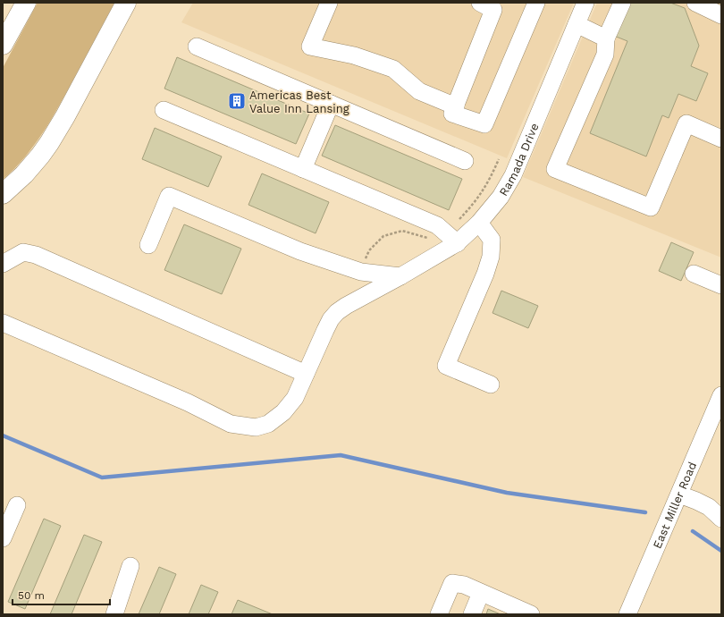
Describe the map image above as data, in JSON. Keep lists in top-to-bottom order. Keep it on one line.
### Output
{"streets":{"street":["Ramada Drive","East Miller Road"]},"places":{"building":["Americas Best Value Inn Lansing"]},"scale_bar":"50 m"}
